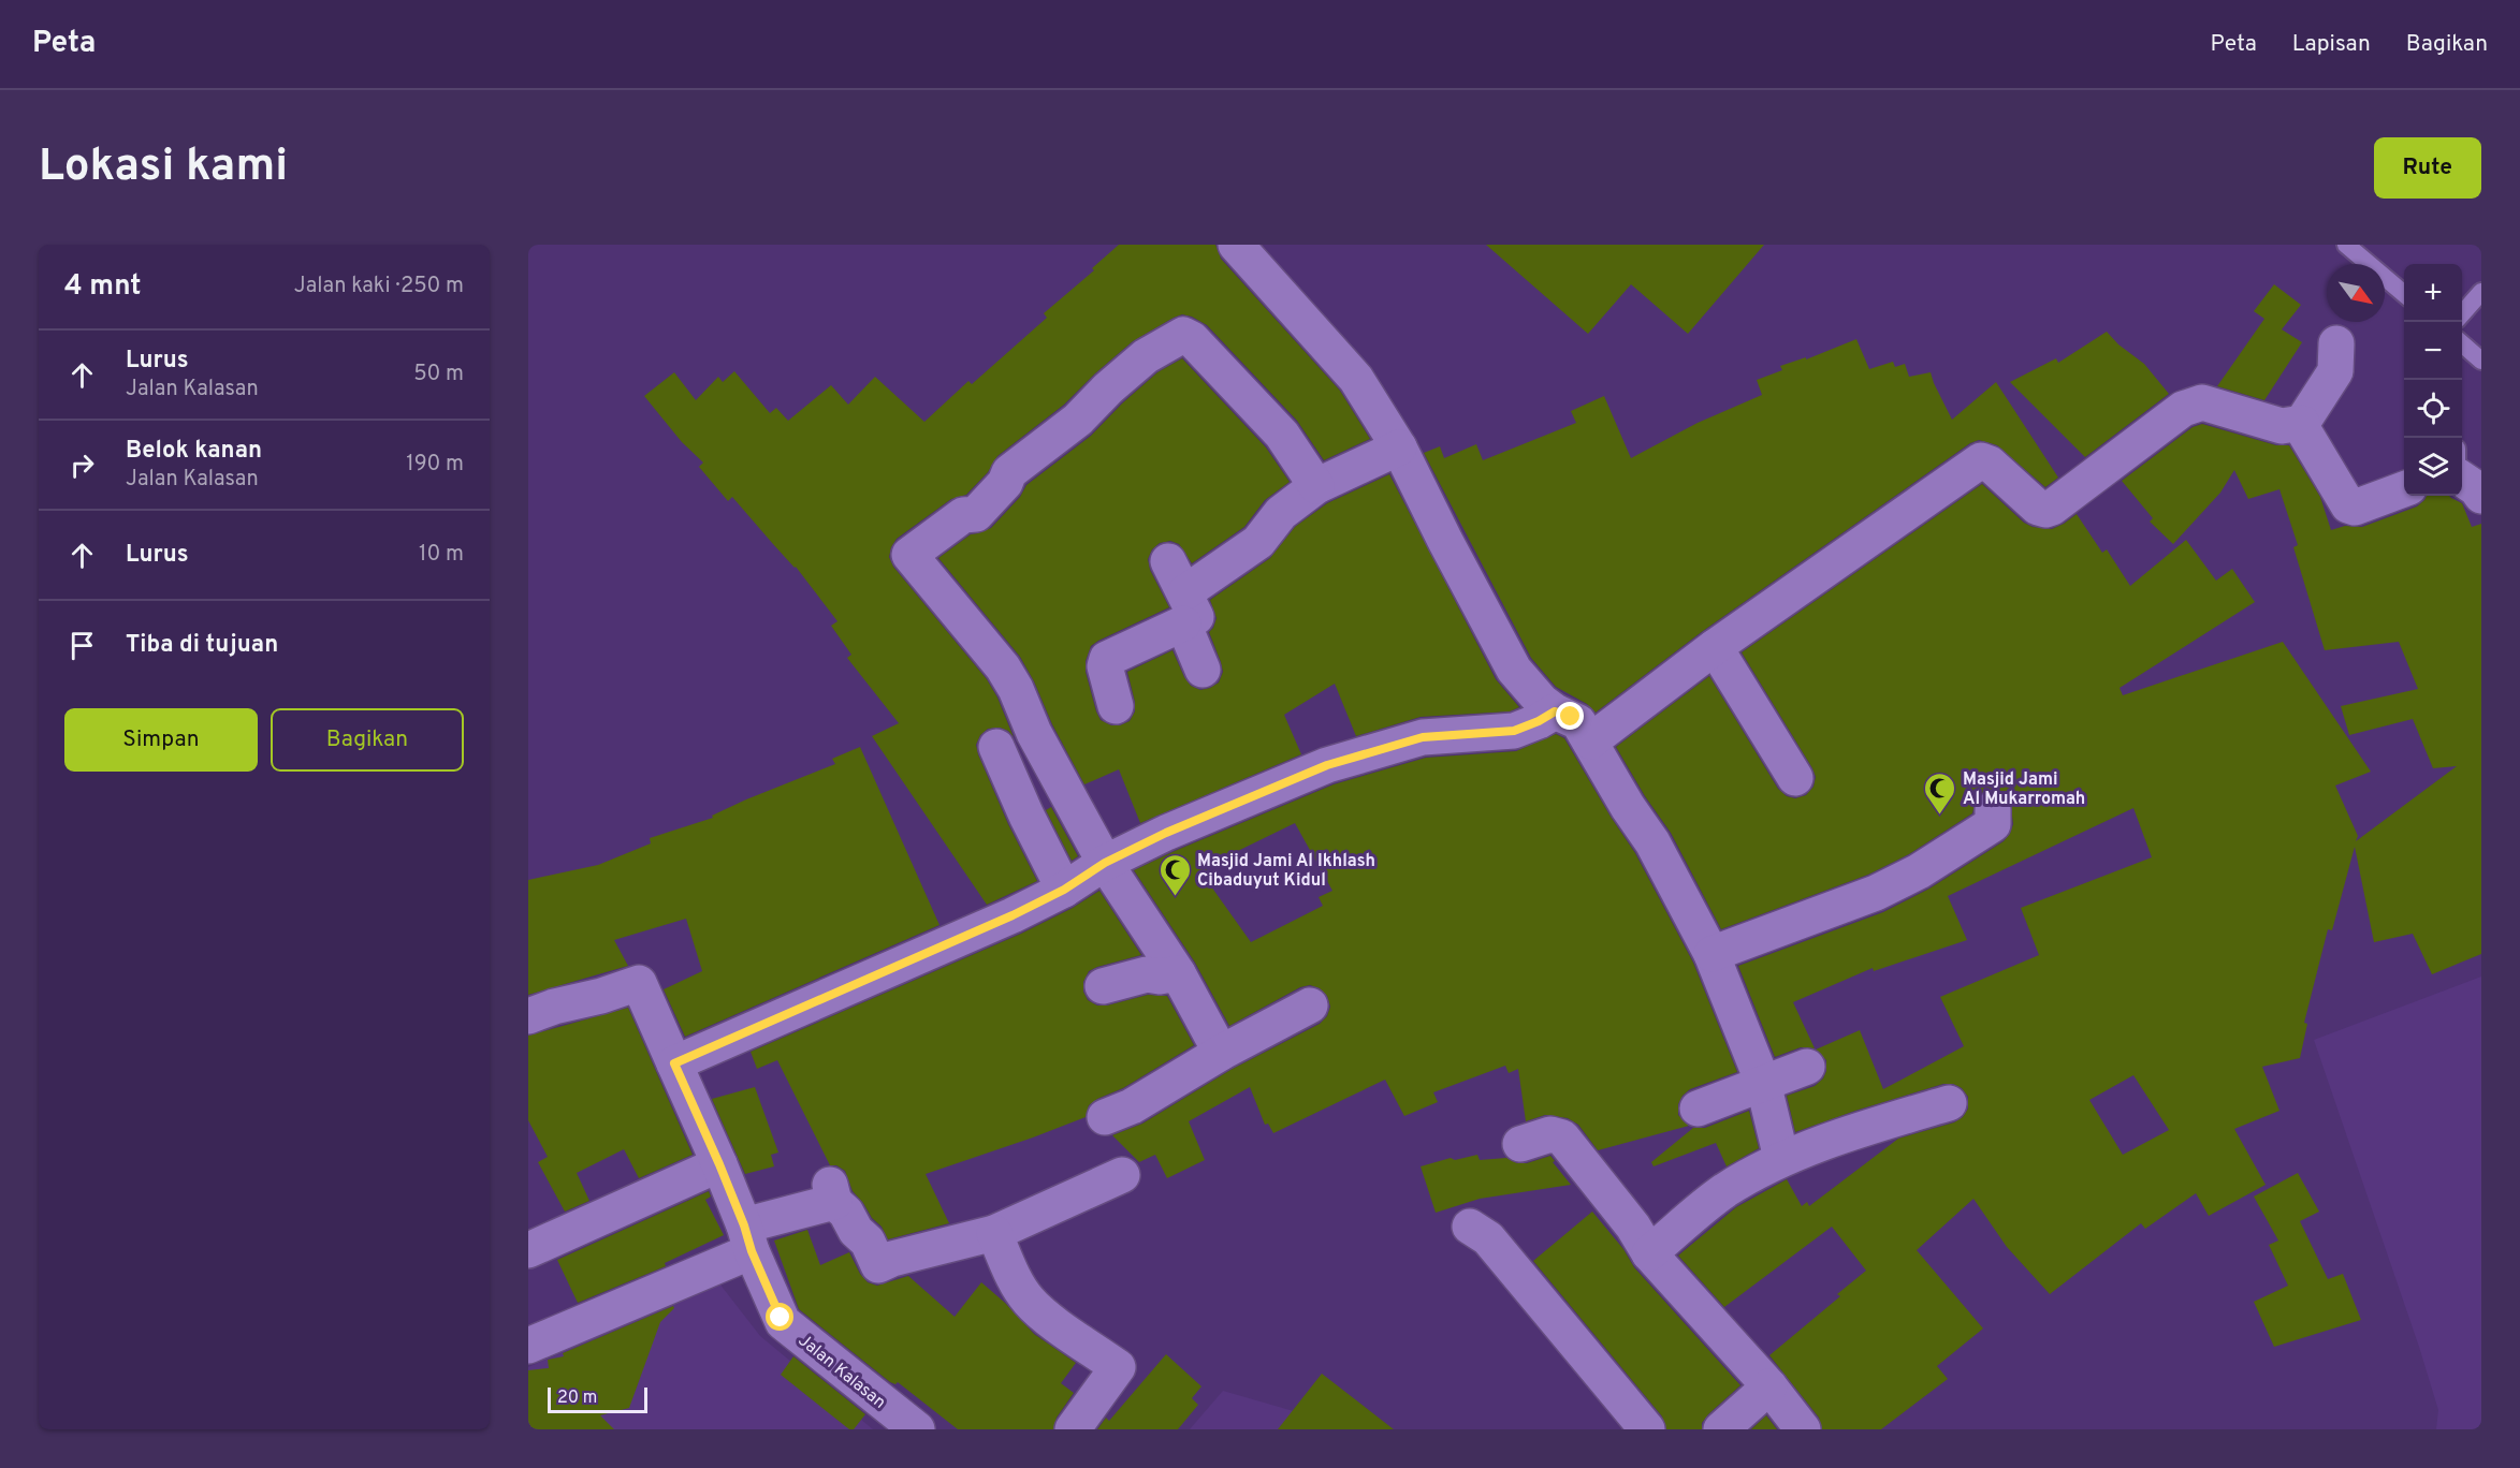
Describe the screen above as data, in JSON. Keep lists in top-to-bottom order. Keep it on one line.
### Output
{"streets":{"street":["Jalan Kalasan"]},"places":{"mosque":["Masjid Jami Al Mukarromah","Masjid Jami Al Ikhlash Cibaduyut Kidul"]},"scale_bar":"20 m","north":"bottom right","page":{"header":"Peta","nav":["Peta","Lapisan","Bagikan"],"buttons":["Rute",["Simpan","Bagikan"]],"title":"Lokasi kami","heading":["4 mnt","Jalan kaki · 250 m"],"map_buttons":["+","−"],"list":[["Lurus","Jalan Kalasan","50 m"],["Belok kanan","Jalan Kalasan","190 m"],["Lurus","10 m"],"Tiba di tujuan"],"scale":"20 m"}}
